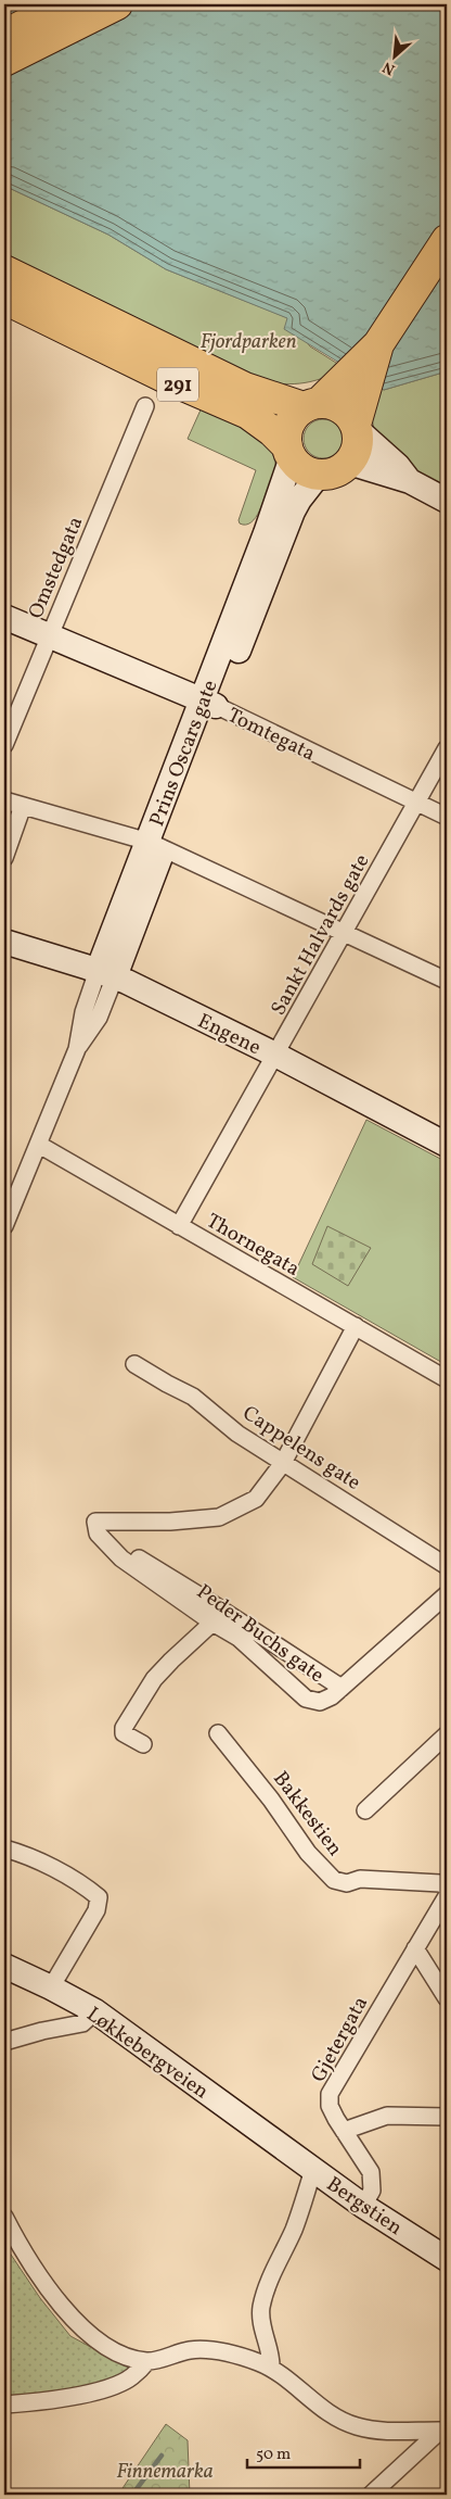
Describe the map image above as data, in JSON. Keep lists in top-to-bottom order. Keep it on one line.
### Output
{"streets":{"highway":["291"],"main road":["Tomtegata","Prins Oscars gate","Engene","Løkkebergveien","Bergstien"],"street":["Omstedgata","Sankt Halvards gate","Thornegata","Cappelens gate","Peder Buchs gate","Bakkestien","Gjetergata"]},"crossings":[["291","Prins Oscars gate"],["Omstedgata","Tomtegata"],["Tomtegata","Prins Oscars gate"],["Tomtegata","Sankt Halvards gate"],["Prins Oscars gate","Engene"],["Prins Oscars gate","Thornegata"],["Sankt Halvards gate","Engene"],["Sankt Halvards gate","Thornegata"],["Cappelens gate","Peder Buchs gate"],["Gjetergata","Bergstien"],["Løkkebergveien","Bergstien"]],"parks":["Fjordparken","Finnemarka"],"scale_bar":"50 m","north":"bottom left"}
